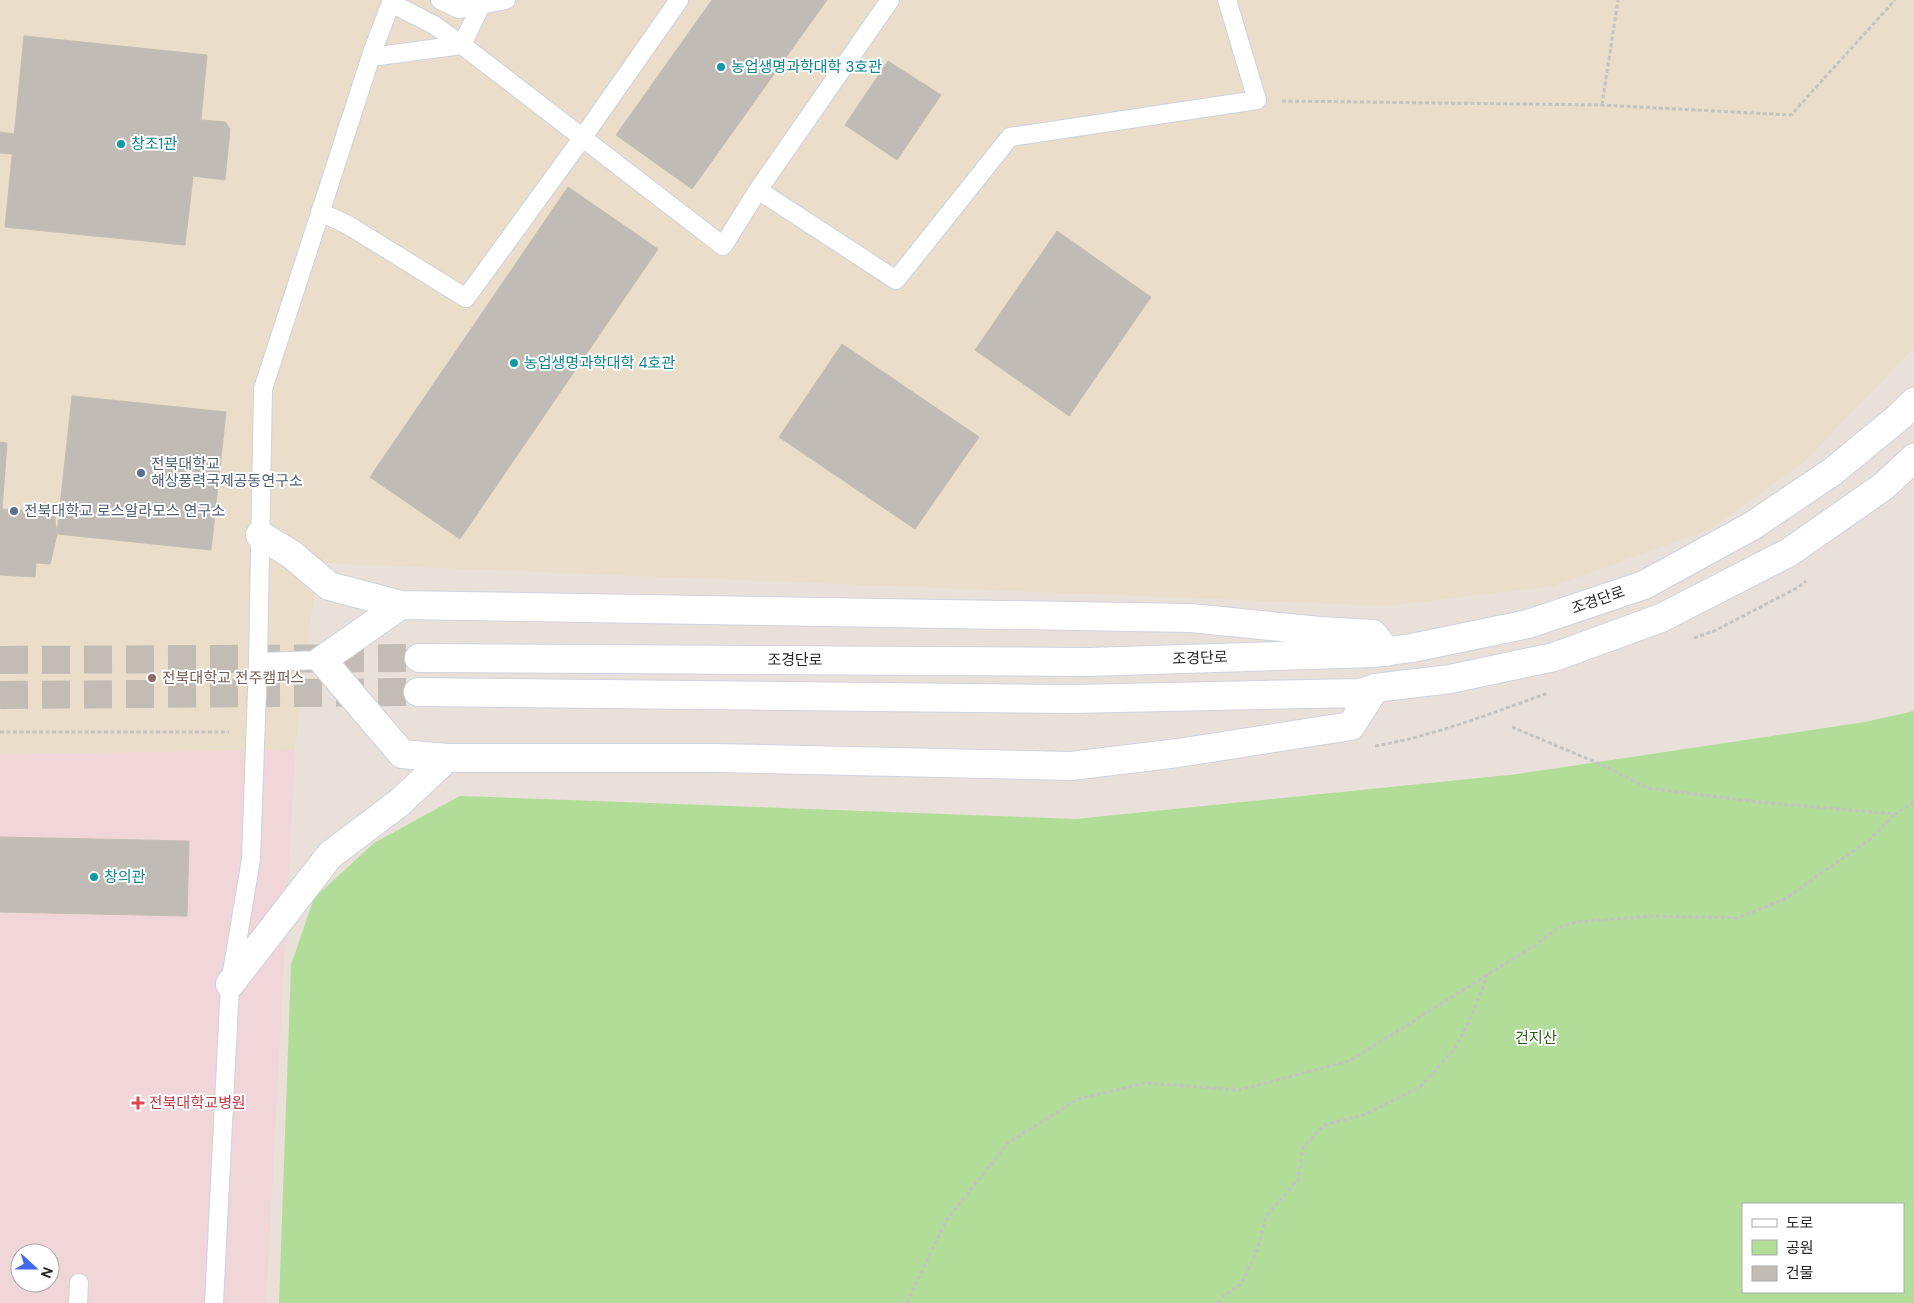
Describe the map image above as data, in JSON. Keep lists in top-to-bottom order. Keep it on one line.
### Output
{"streets":{"street":["조경단로"]},"parks":["건지산"],"places":{"other":["농업생명과학대학 3호관","창조1관","농업생명과학대학 4호관","전북대학교 해상풍력국제공동연구소","전북대학교 로스알라모스 연구소","전북대학교 전주캠퍼스","창의관"],"health":["전북대학교병원"]},"legend":["도로","공원","건물"],"north":"right"}
